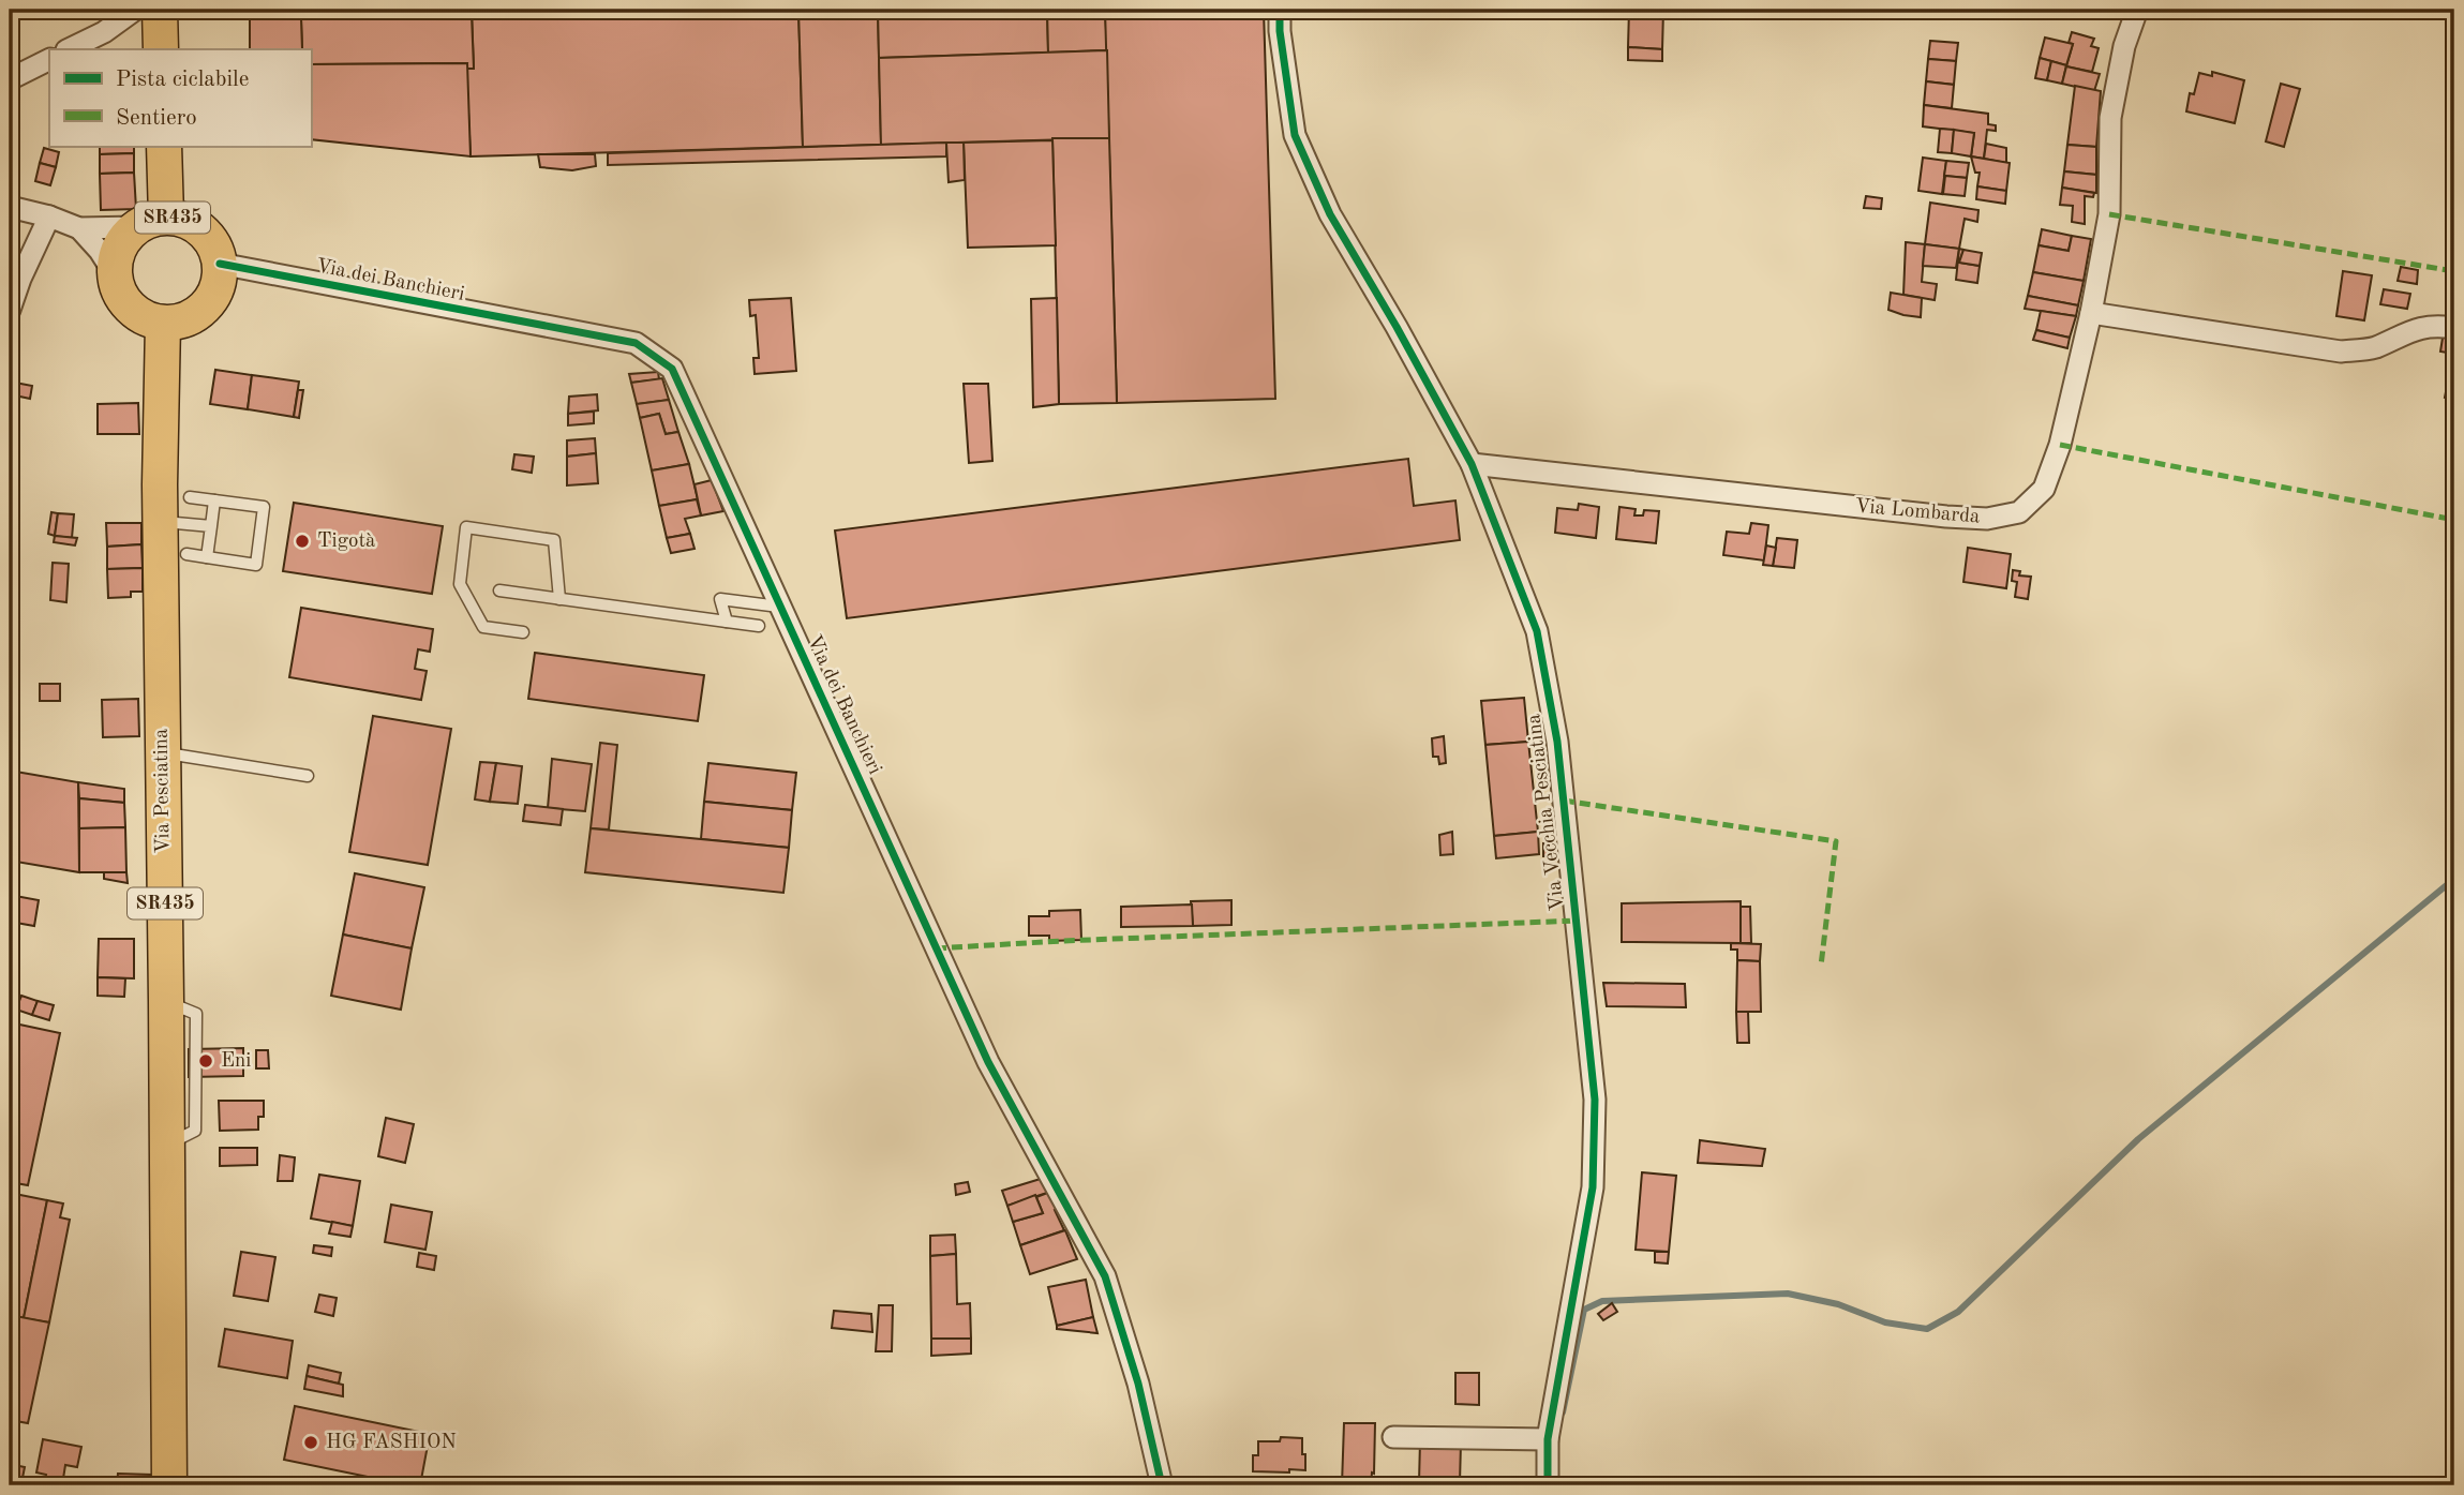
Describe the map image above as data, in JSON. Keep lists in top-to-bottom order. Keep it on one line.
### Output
{"streets":{"main road":["SR435","Via Pesciatina"],"street":["Via dei Banchieri","Via Lombarda","Via Vecchia Pesciatina"]},"crossings":[["SR435","Via dei Banchieri"],["SR435","Via Pesciatina"],["Via dei Banchieri","Via Pesciatina"],["Via Lombarda","Via Vecchia Pesciatina"]],"places":["Tigotà","Eni","HG FASHION"],"legend":["Pista ciclabile","Sentiero"]}
